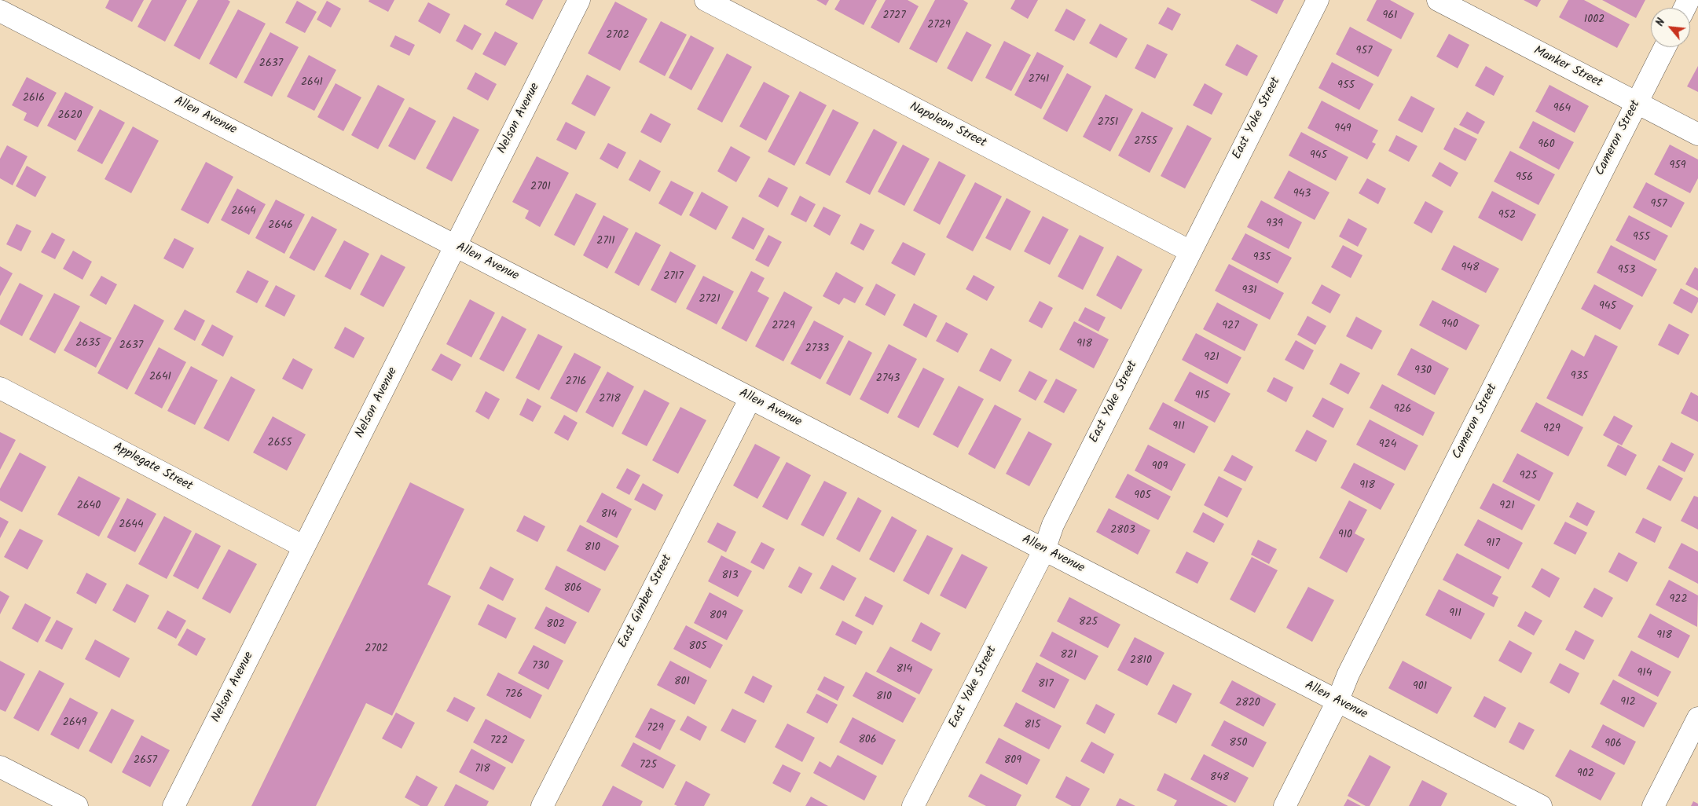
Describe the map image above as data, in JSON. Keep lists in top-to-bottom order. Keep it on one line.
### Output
{"streets":{"street":["Manker Street","Allen Avenue","Nelson Avenue","East Yoke Street","Napoleon Street","Cameron Street","Applegate Street","East Gimber Street"]},"crossings":[["Manker Street","Cameron Street"],["Allen Avenue","Nelson Avenue"],["Allen Avenue","East Yoke Street"],["Allen Avenue","Cameron Street"],["Allen Avenue","East Gimber Street"],["Nelson Avenue","Applegate Street"],["East Yoke Street","Napoleon Street"]],"house_numbers":["2727","961","1002","2729","2702","957","2637","2741","2641","955","2616","964","2620","2751","949","2755","960","945","959","956","2701","943","957","2644","952","939","2646","955","2711","935","948","953","2717","931","2721","945","940","2729","927","2635","918","2637","2733","921","930","935","2641","2743","2716","915","2718","926","911","929","2655","924","909","925","918","905","2640","921","814","2644","2803","910","917","810","813","806","922","911","809","825","802","918","805","2702","821","2810","730","814","914","801","817","901","726","810","912","2820","2649","815","729","806","722","850","906","2657","809","725","718","902","848"],"north":"top left"}
